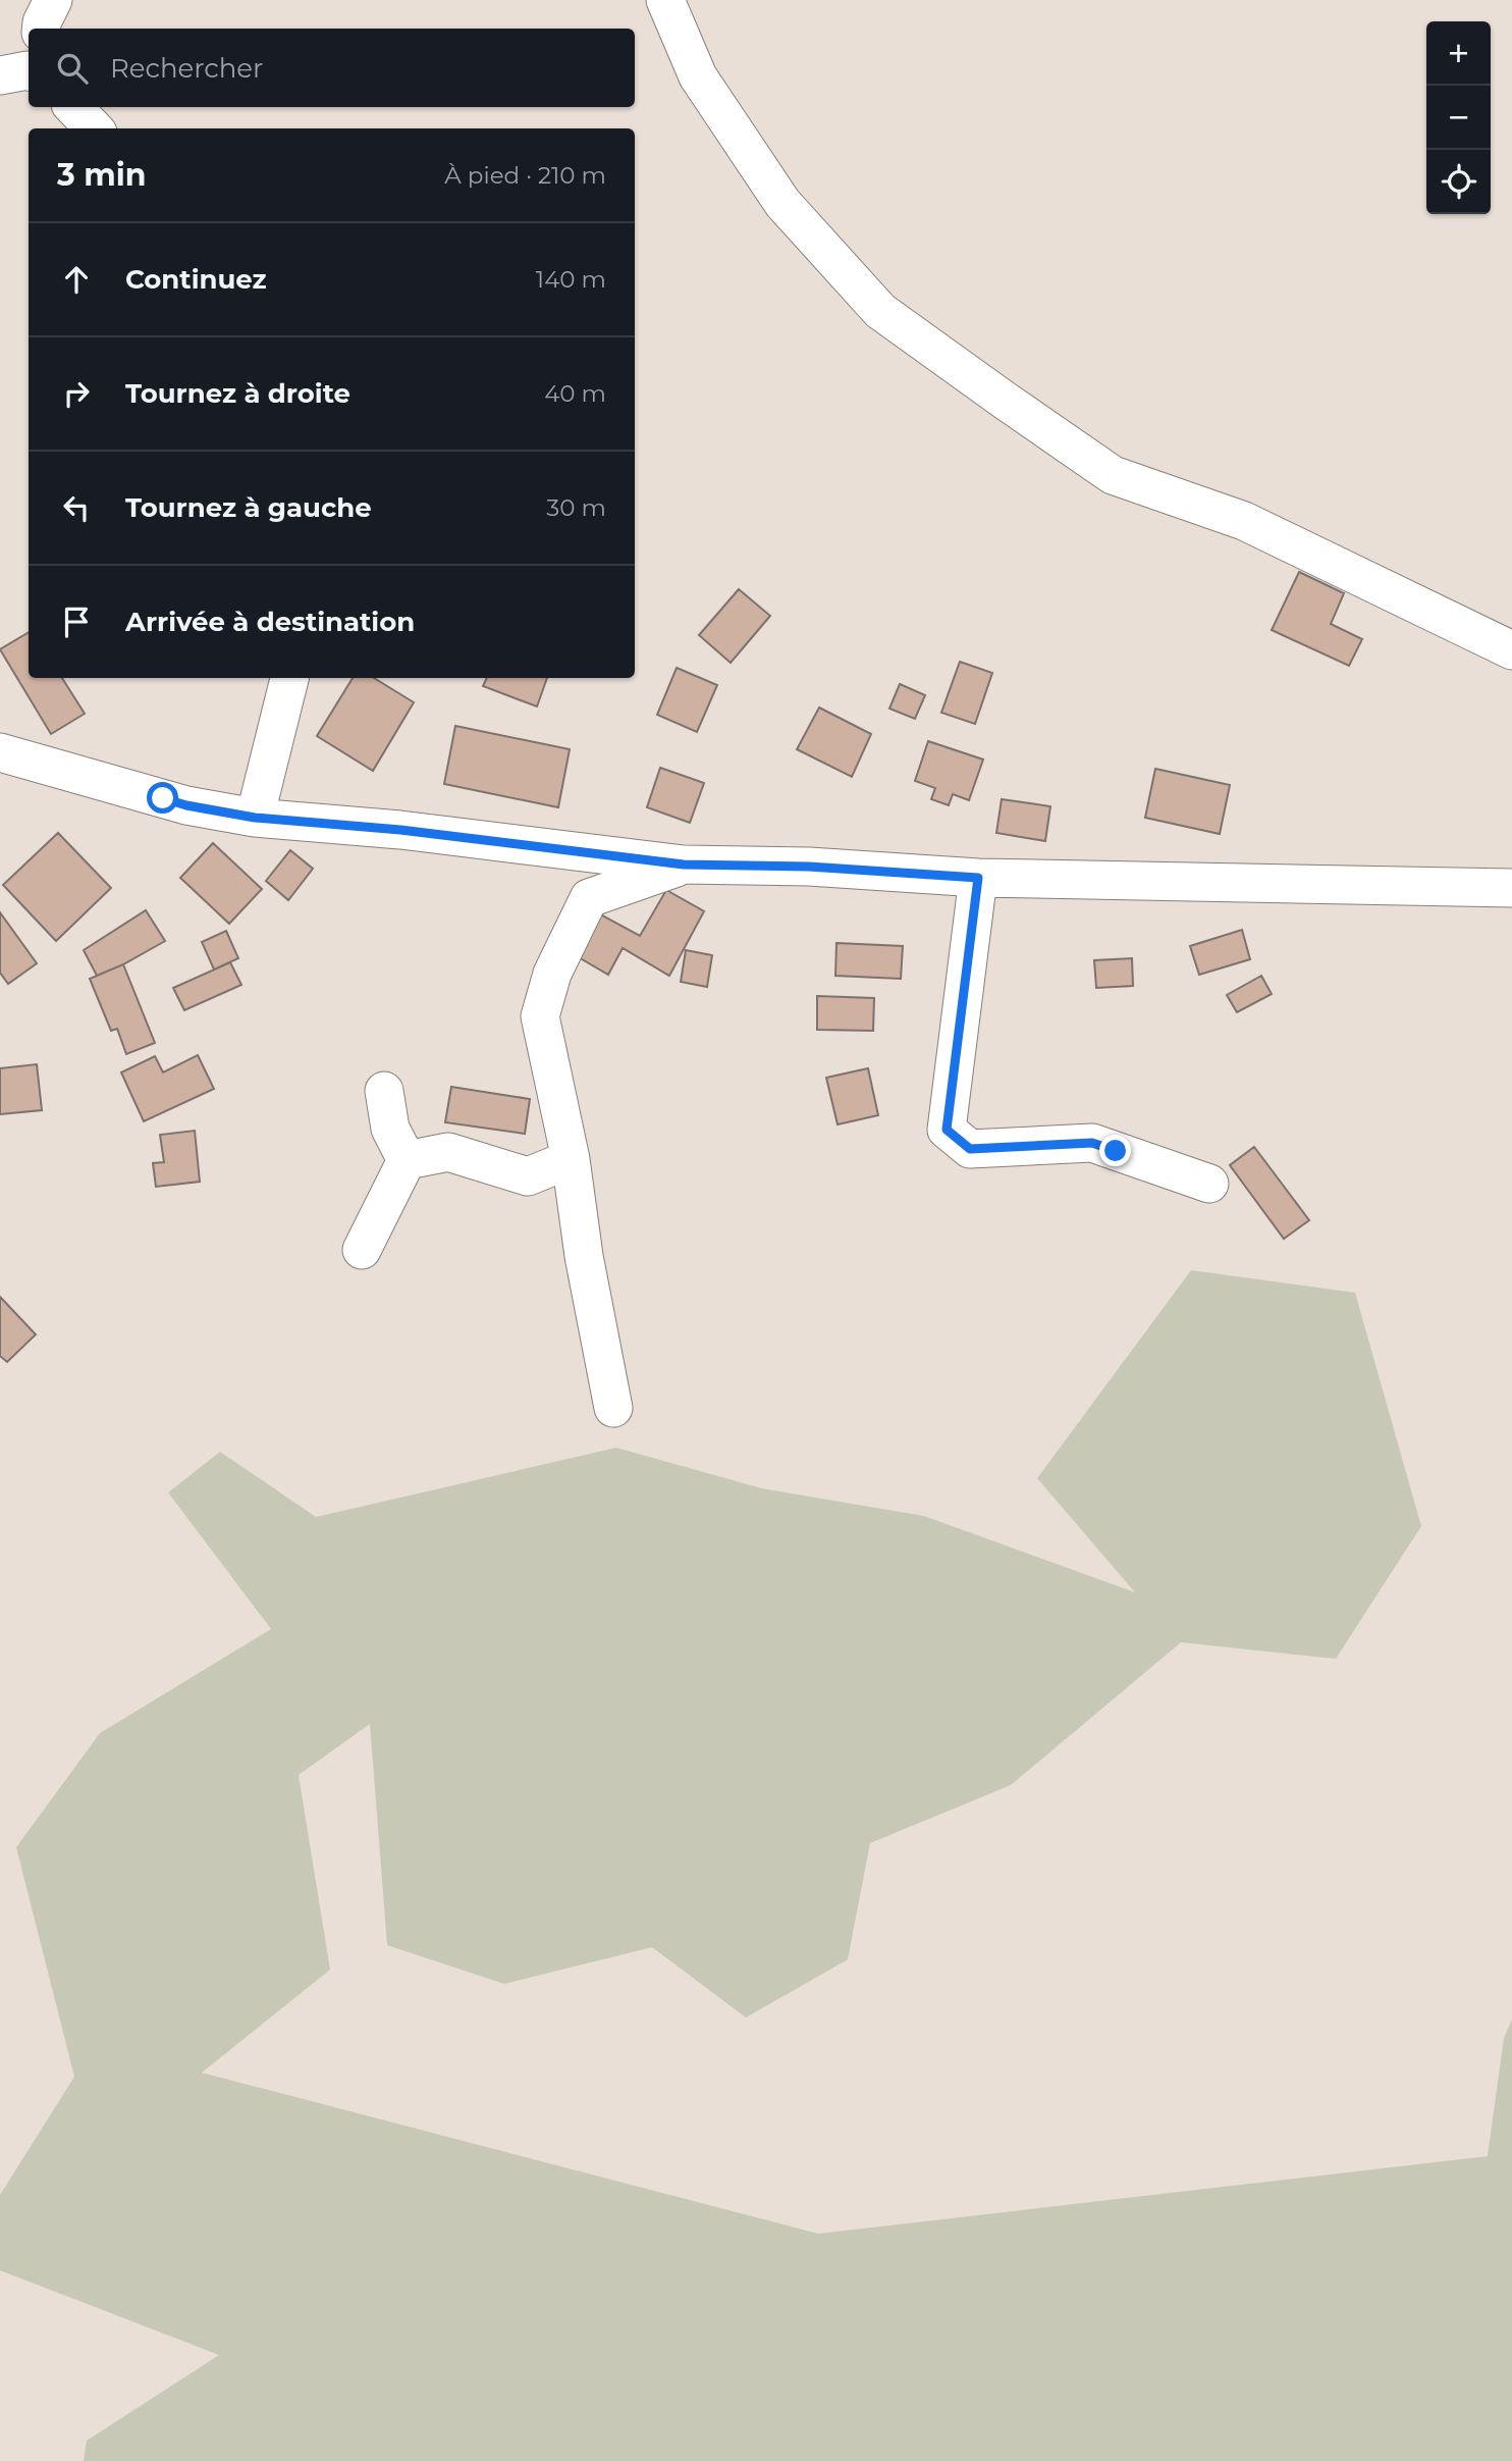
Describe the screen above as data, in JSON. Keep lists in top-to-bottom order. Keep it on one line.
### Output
{"page":{"map_buttons":["+","−"],"search":"Rechercher","heading":["3 min","À pied · 210 m"],"list":[["Continuez","140 m"],["Tournez à droite","40 m"],["Tournez à gauche","30 m"],"Arrivée à destination"]}}
